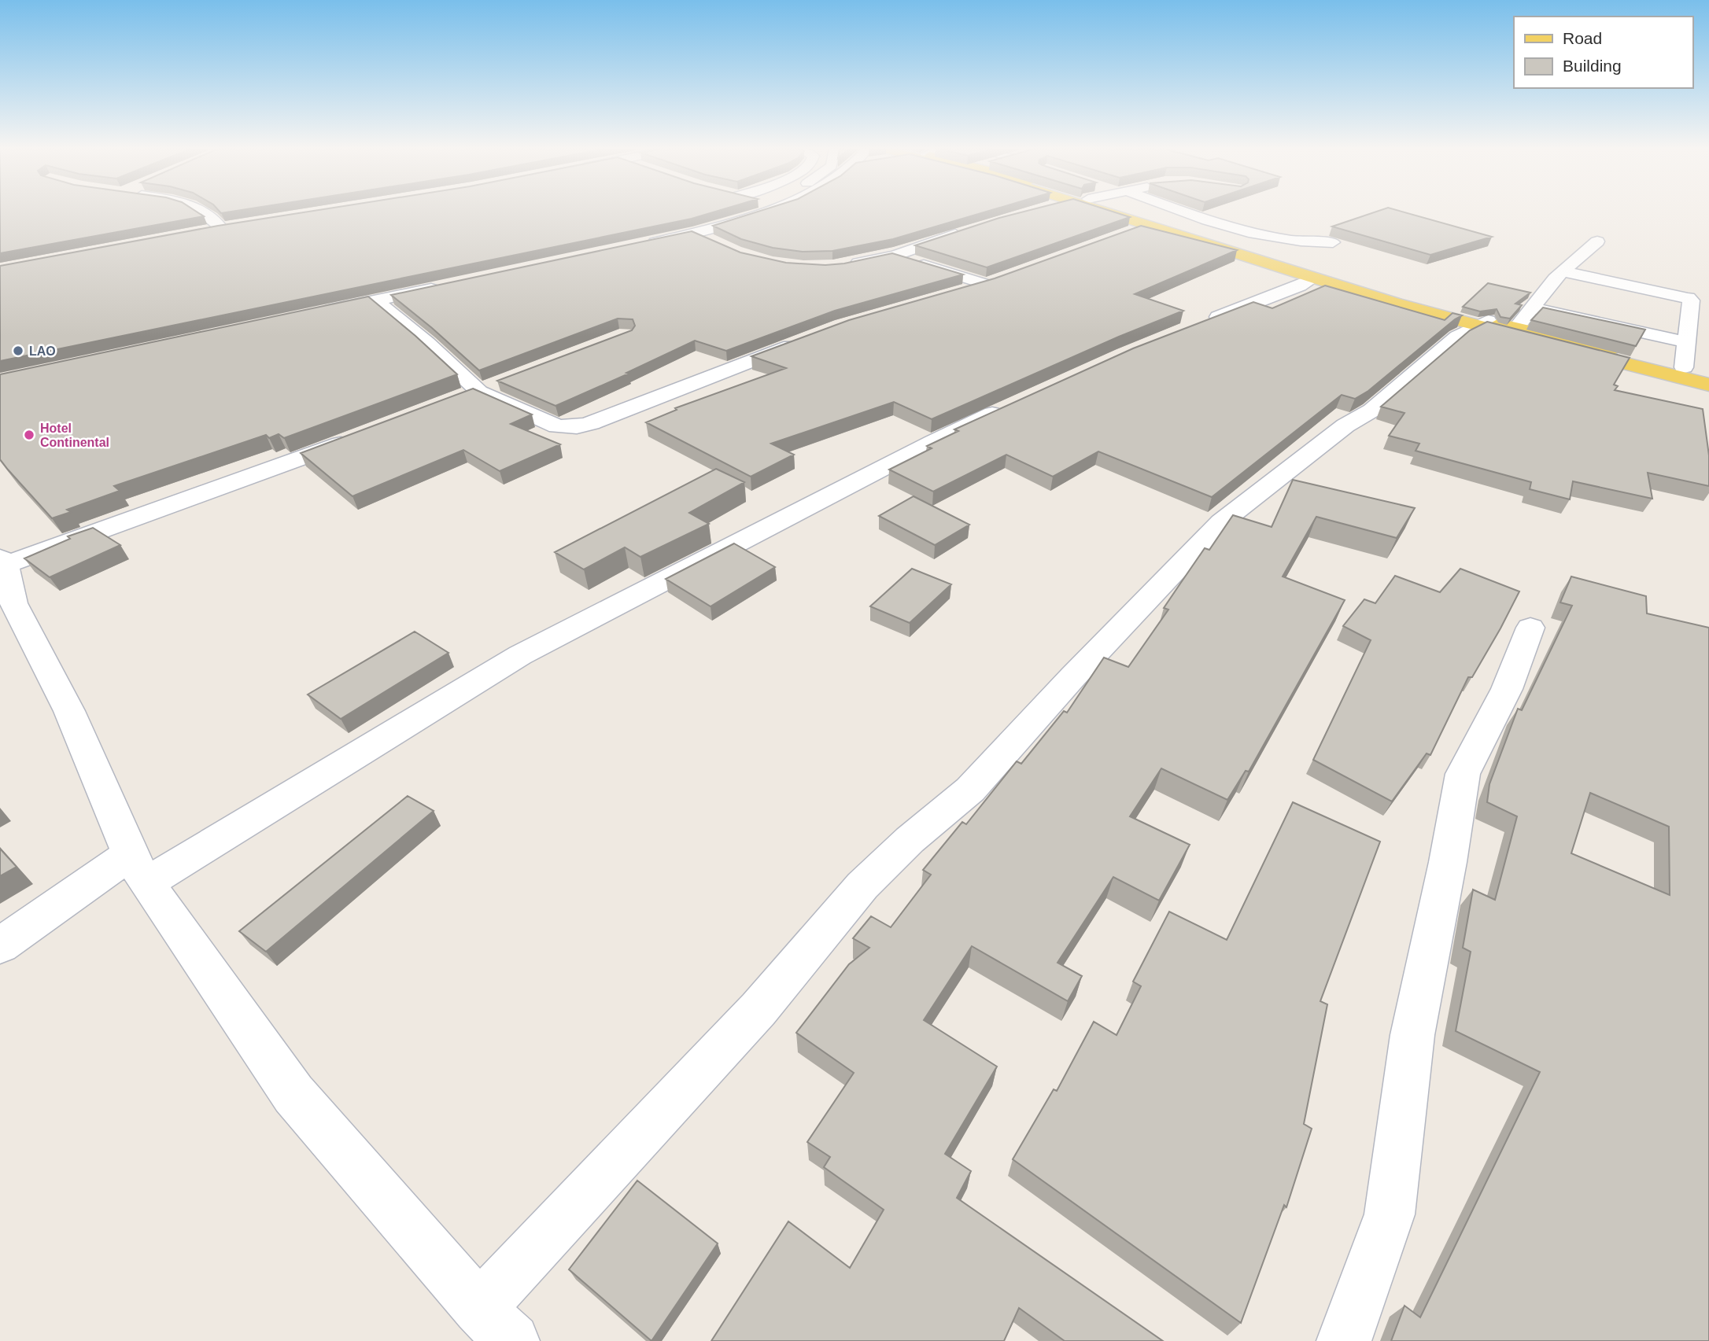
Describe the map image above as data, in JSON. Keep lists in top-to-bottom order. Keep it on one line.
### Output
{"places":["LAO","Hotel Continental"],"legend":["Road","Building"]}
